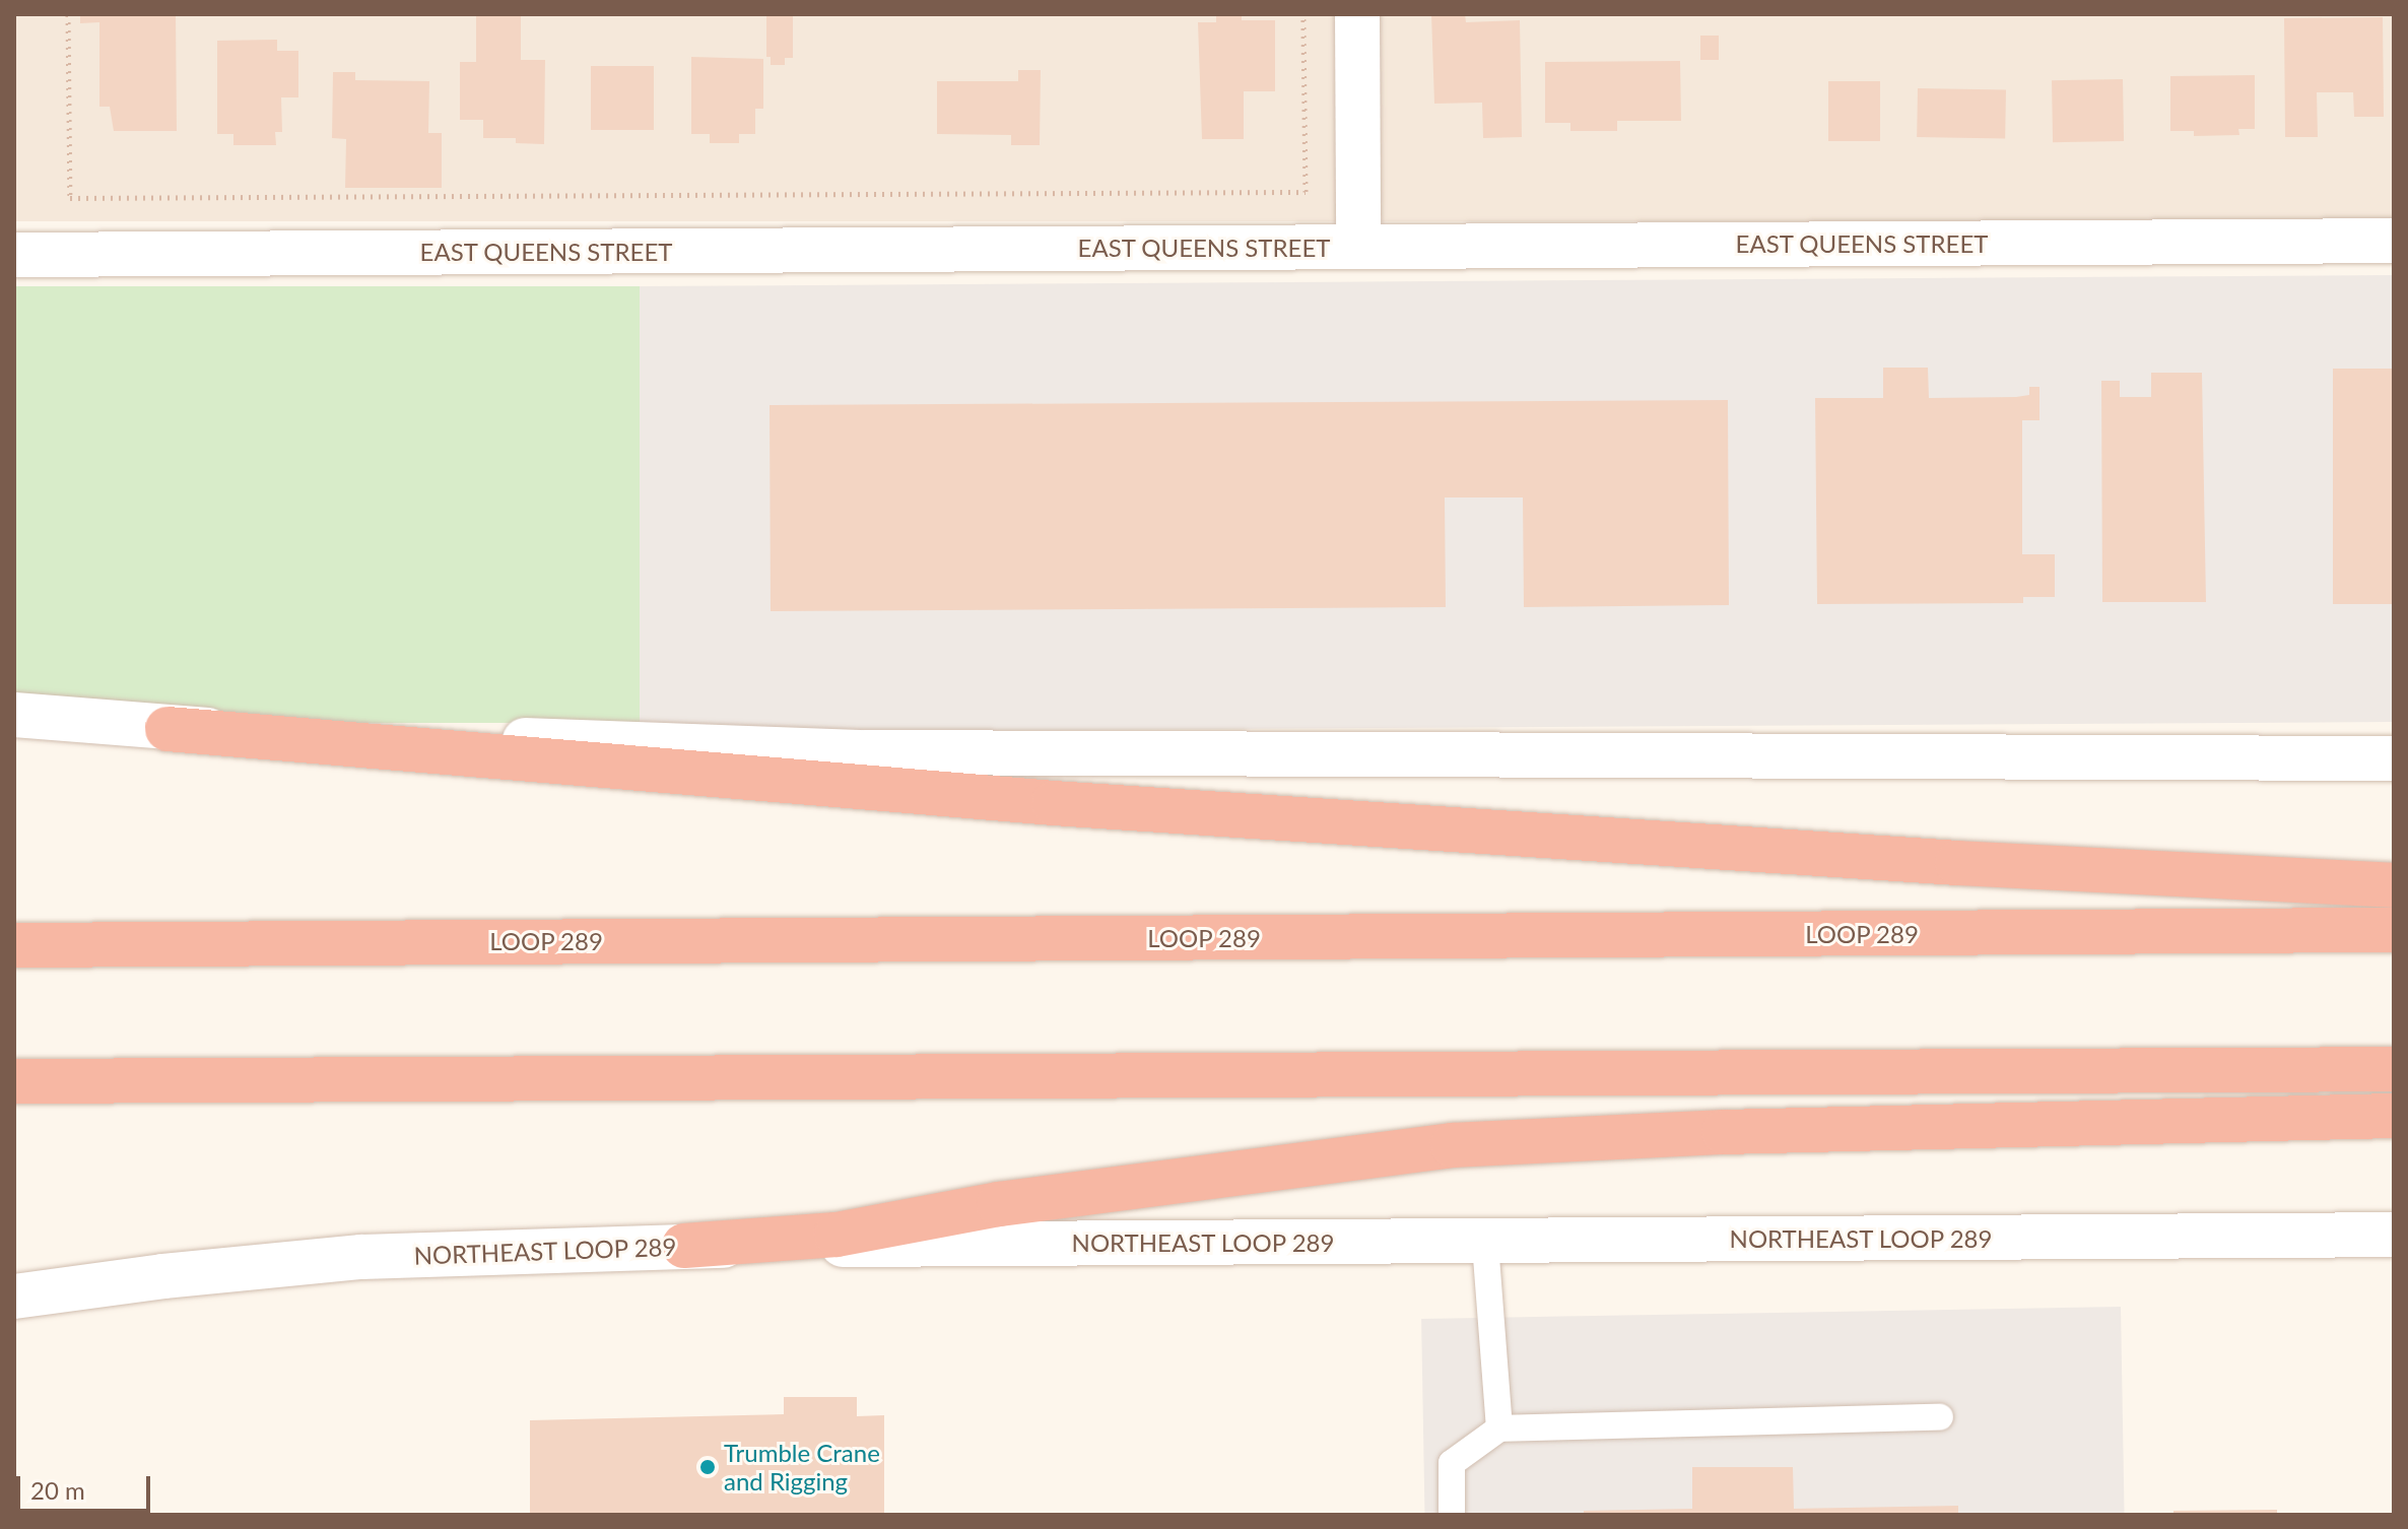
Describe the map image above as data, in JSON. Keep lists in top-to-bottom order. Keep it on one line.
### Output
{"streets":{"highway":["LOOP 289"],"main road":["EAST QUEENS STREET","NORTHEAST LOOP 289"]},"places":["Trumble Crane and Rigging"],"scale_bar":"20 m"}
